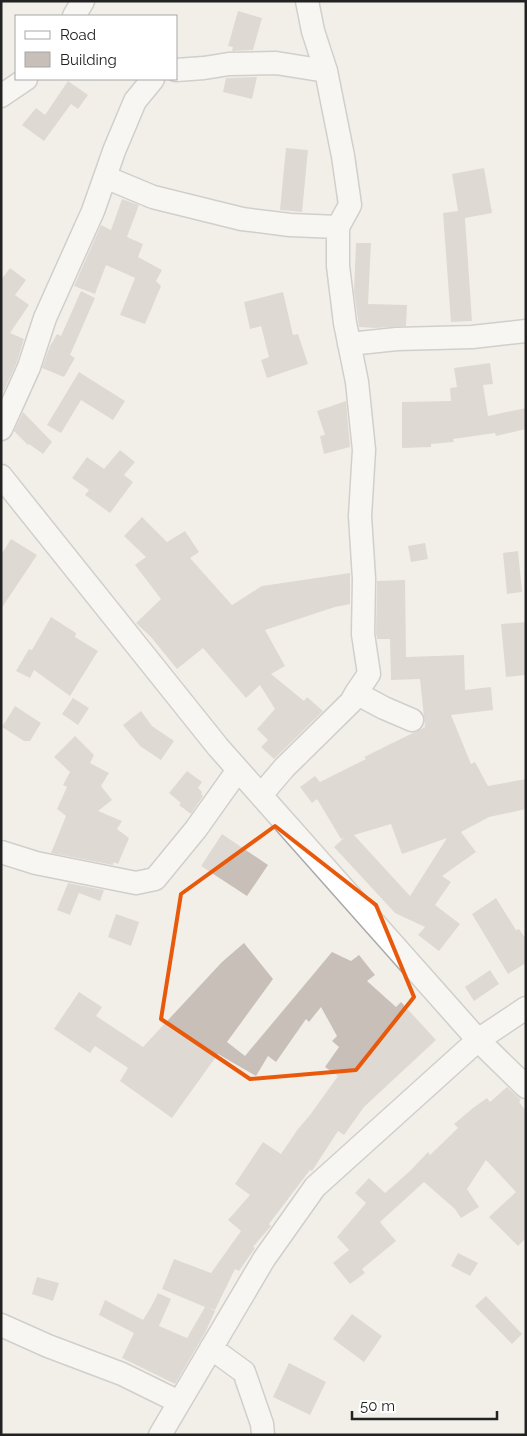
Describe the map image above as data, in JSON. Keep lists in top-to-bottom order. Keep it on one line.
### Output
{"legend":["Road","Building"],"scale_bar":"50 m"}
